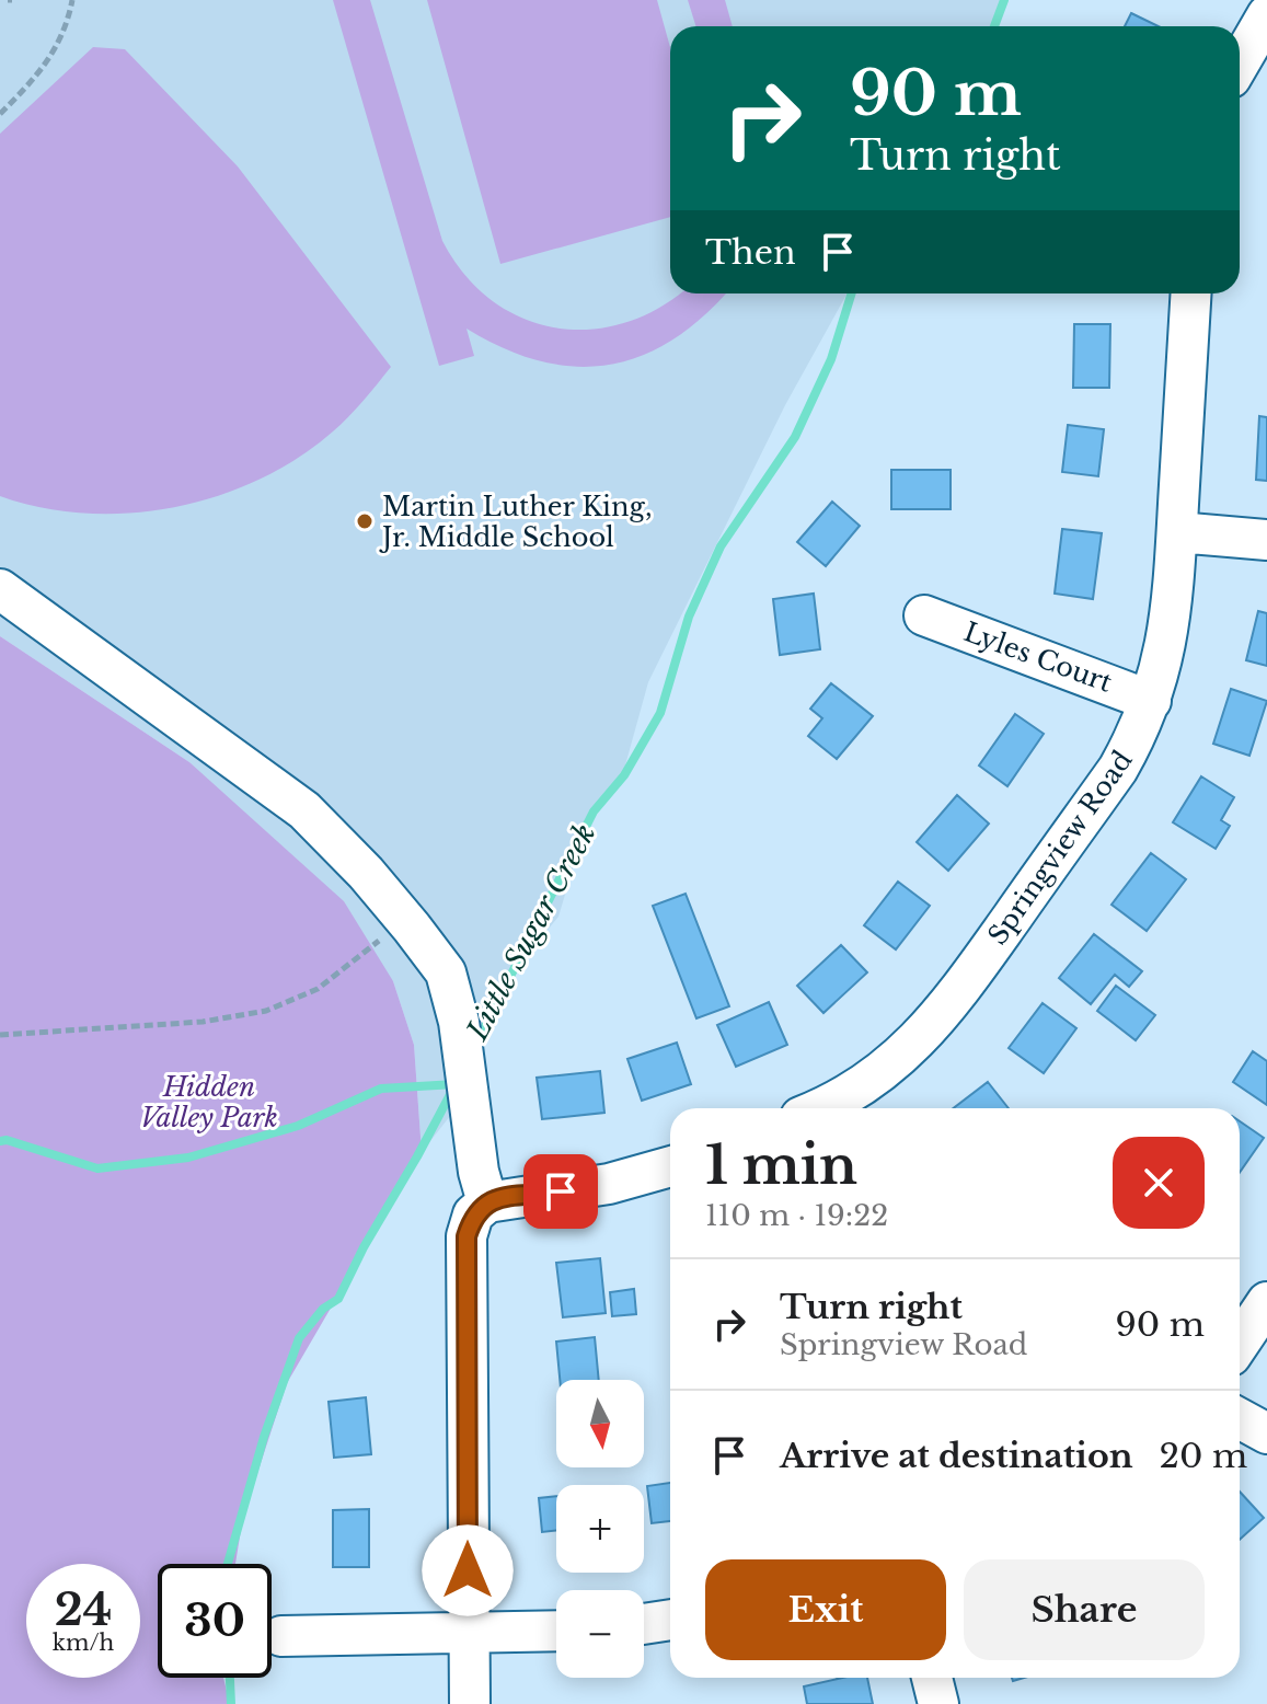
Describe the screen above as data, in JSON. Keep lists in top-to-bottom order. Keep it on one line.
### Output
{"streets":{"street":["Lyles Court","Springview Road"]},"crossings":[["Lyles Court","Springview Road"]],"water":["Little Sugar Creek"],"parks":["Hidden Valley Park"],"places":["Martin Luther King, Jr. Middle School"],"north":"bottom","page":{"turn":["90 m","Turn right"],"then":"Then","heading":["1 min","110 m · 19:22"],"list":[{"name":"Turn right","note":"Springview Road","value":"90 m"},{"name":"Arrive at destination","value":"20 m"}],"map_buttons":["+","−"],"buttons":["Exit","Share"],"speed":"24 km/h","limit":"30"}}
